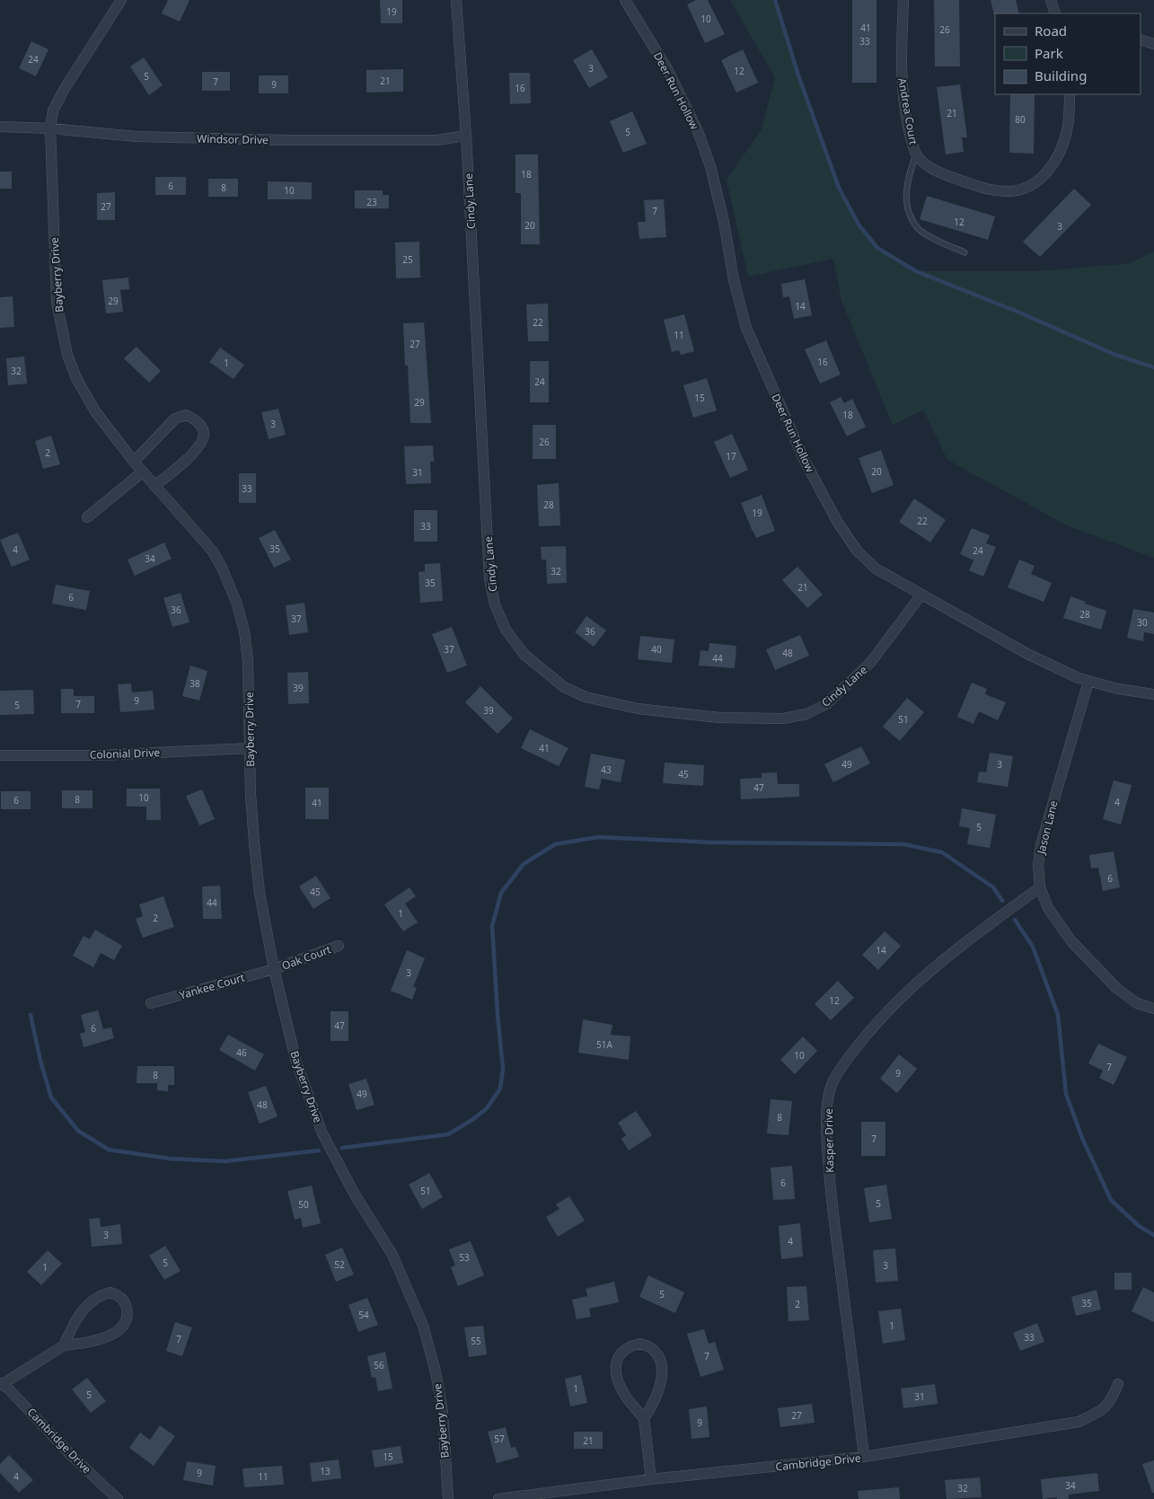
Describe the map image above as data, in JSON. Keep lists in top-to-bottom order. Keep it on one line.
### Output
{"streets":{"street":["Deer Run Hollow","Andrea Court","Windsor Drive","Cindy Lane","Bayberry Drive","Colonial Drive","Jason Lane","Oak Court","Yankee Court","Kasper Drive","Cambridge Drive"]},"crossings":[["Deer Run Hollow","Cindy Lane"],["Deer Run Hollow","Jason Lane"],["Windsor Drive","Cindy Lane"],["Windsor Drive","Bayberry Drive"],["Bayberry Drive","Colonial Drive"],["Bayberry Drive","Oak Court"],["Bayberry Drive","Yankee Court"],["Jason Lane","Kasper Drive"],["Oak Court","Yankee Court"],["Kasper Drive","Cambridge Drive"]],"house_numbers":["19","10","41","26","33","24","3","12","5","21","7","9","16","21","80","5","18","6","8","10","23","27","7","12","20","3","25","29","14","22","11","27","16","1","32","24","15","29","18","3","26","2","17","20","31","33","28","19","22","33","35","4","24","34","32","35","21","6","36","28","37","30","36","37","40","48","44","38","39","9","7","5","39","51","41","49","3","43","45","47","10","8","6","4","41","5","6","45","44","1","2","14","3","12","47","6","51A","46","10","7","9","8","49","48","8","7","6","51","5","50","3","4","53","5","52","3","1","5","35","2","54","1","33","7","55","7","56","1","5","31","27","9","57","21","15","13","9","4","11","34","32"],"legend":["Road","Park","Building"]}
